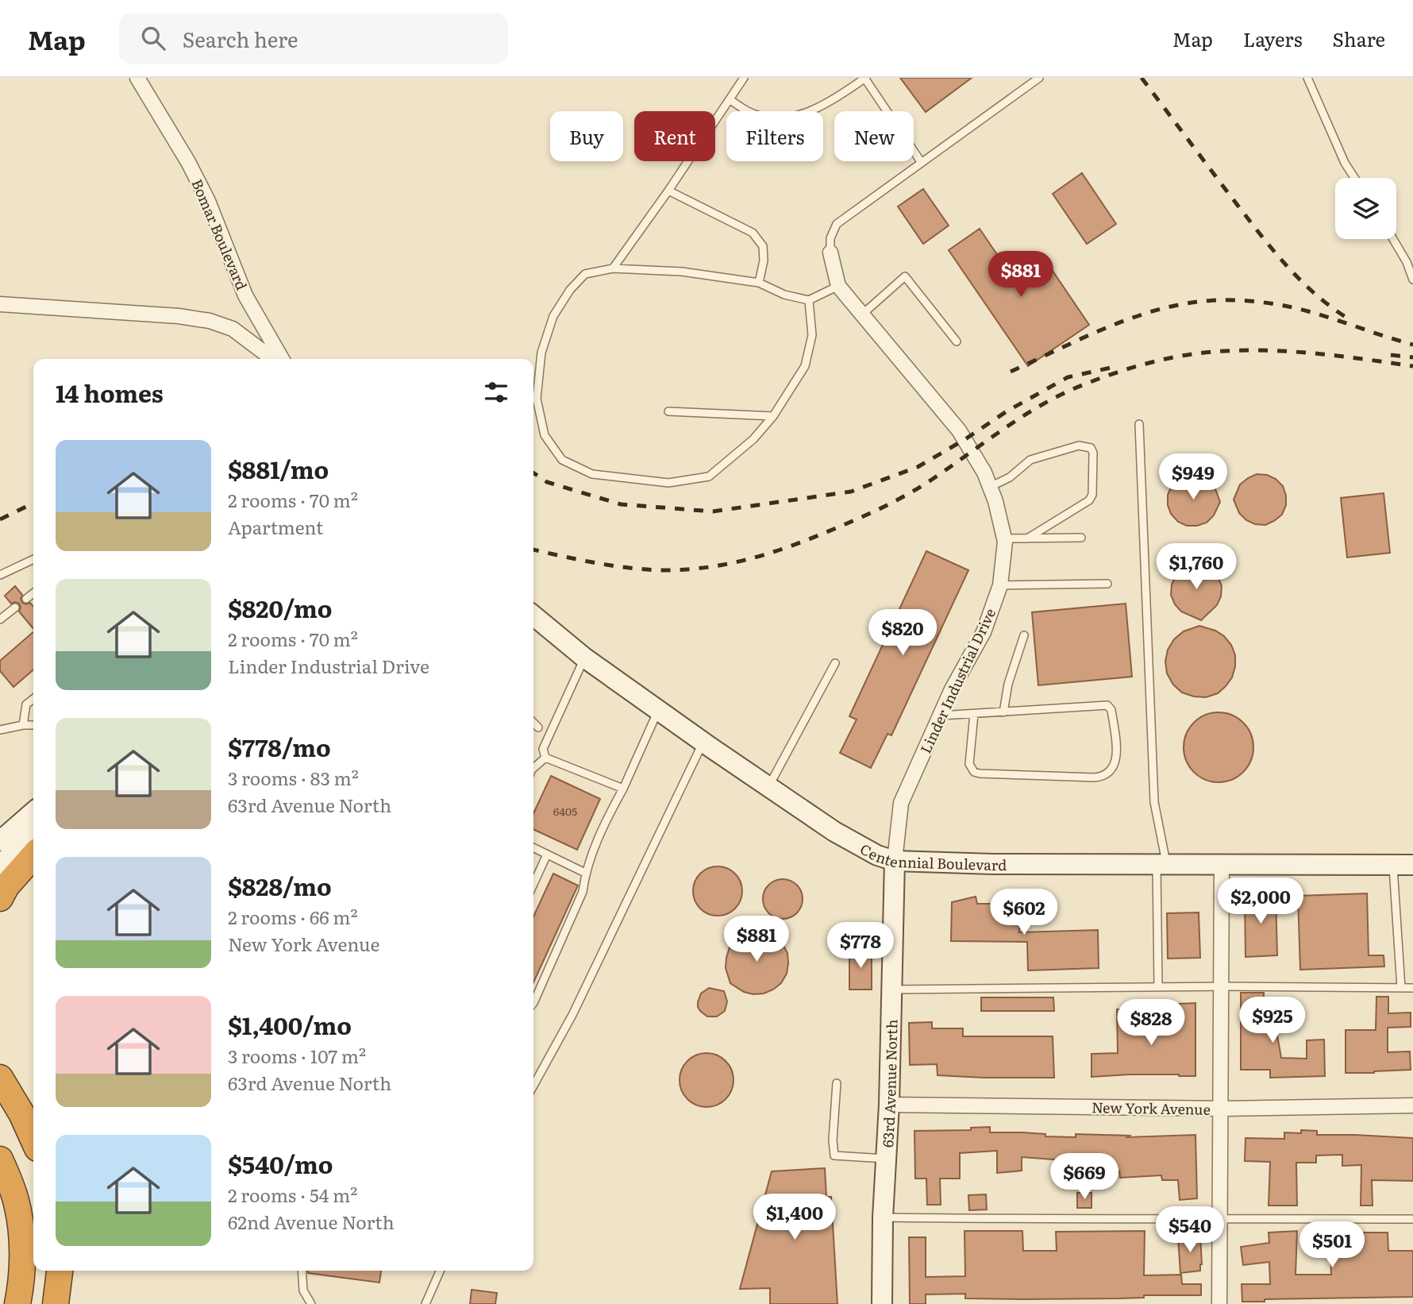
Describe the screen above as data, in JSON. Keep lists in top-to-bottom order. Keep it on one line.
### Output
{"streets":{"main road":["Centennial Boulevard","63rd Avenue North"],"street":["Bomar Boulevard","Linder Industrial Drive","New York Avenue"]},"crossings":[["Linder Industrial Drive","Centennial Boulevard"],["Linder Industrial Drive","63rd Avenue North"],["Centennial Boulevard","63rd Avenue North"],["63rd Avenue North","New York Avenue"]],"house_numbers":["6405"],"page":{"header":"Map","search":"Search here","nav":["Map","Layers","Share"],"chip":["Buy","Rent","Filters","New"],"price":["$881","$949","$1,760","$820","$2,000","$602","$881","$778","$925","$828","$669","$1,400","$540","$501"],"heading":"14 homes","list":[{"name":"$881/mo","note":"2 rooms · 70 m² · Apartment"},{"name":"$820/mo","note":"2 rooms · 70 m² · Linder Industrial Drive"},{"name":"$778/mo","note":"3 rooms · 83 m² · 63rd Avenue North"},{"name":"$828/mo","note":"2 rooms · 66 m² · New York Avenue"},{"name":"$1,400/mo","note":"3 rooms · 107 m² · 63rd Avenue North"},{"name":"$540/mo","note":"2 rooms · 54 m² · 62nd Avenue North"}]}}
